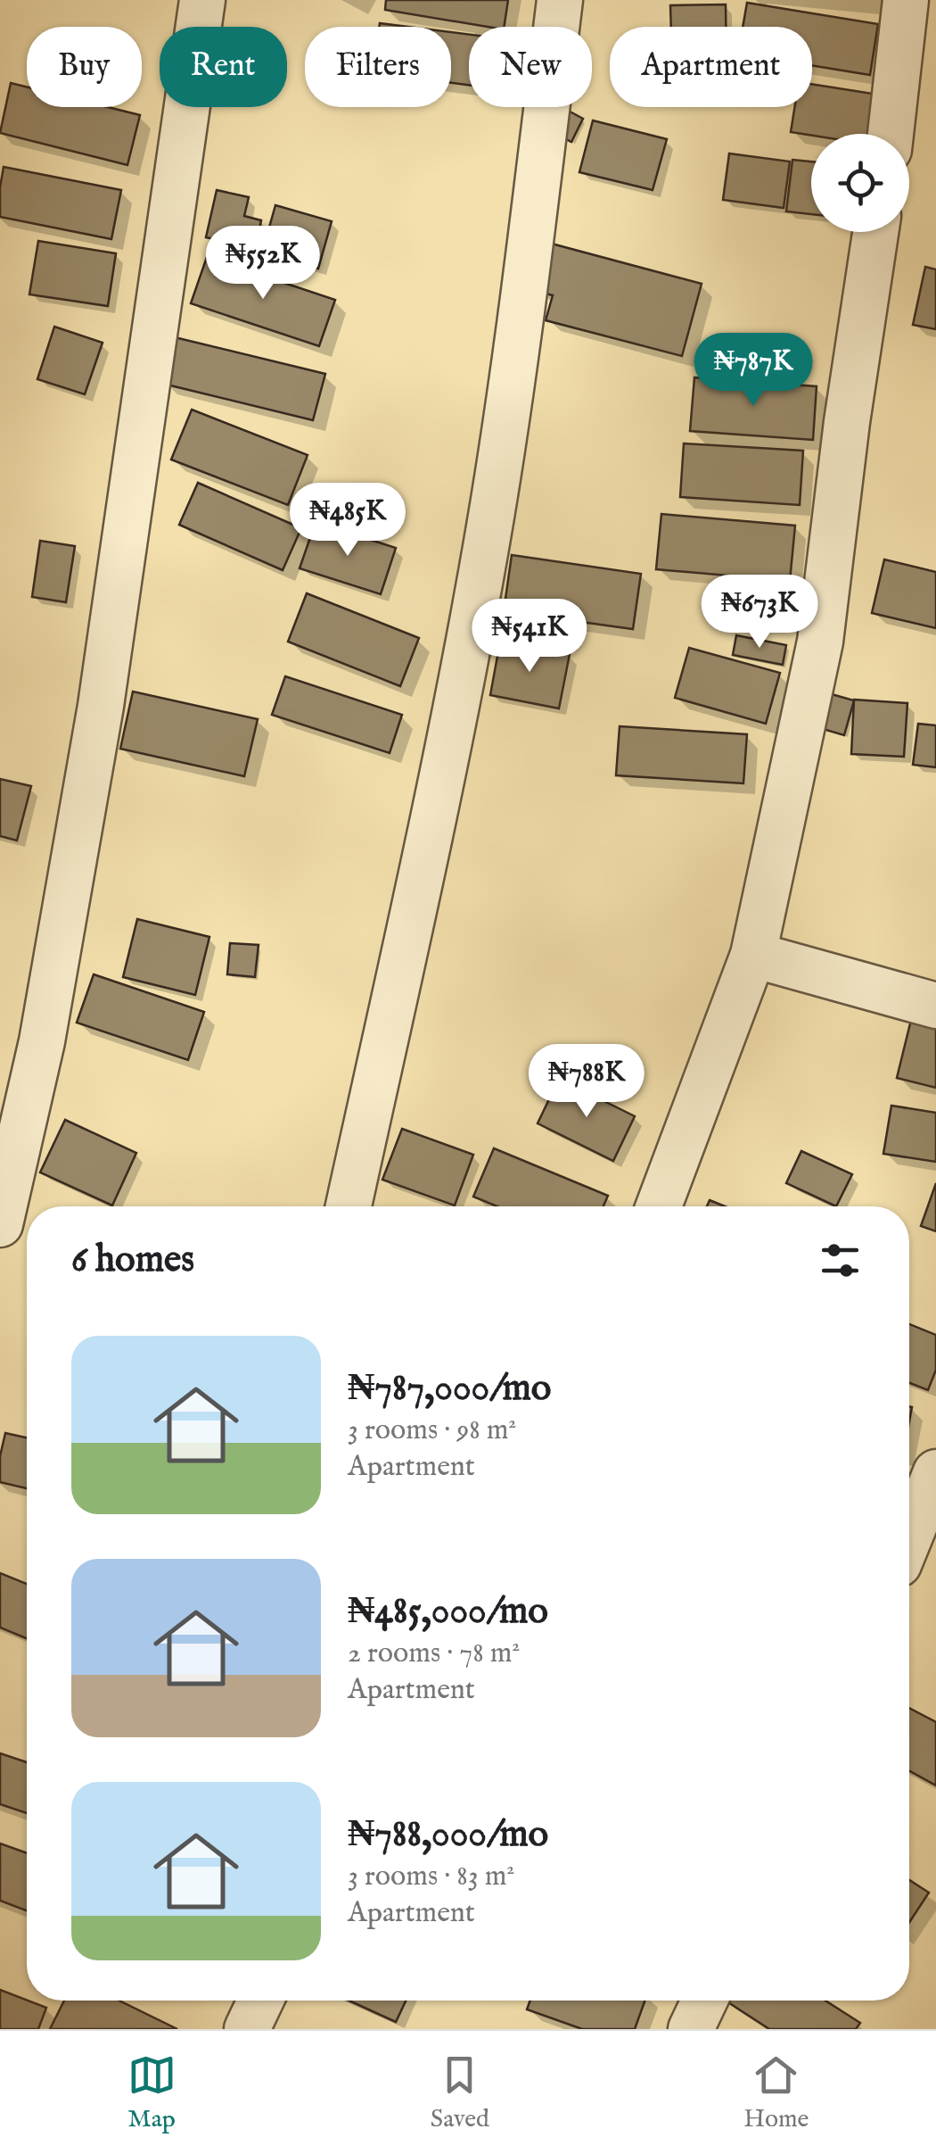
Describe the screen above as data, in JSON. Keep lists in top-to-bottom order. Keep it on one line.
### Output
{"page":{"chip":["Buy","Rent","Filters","New","Apartment"],"price":["₦552K","₦787K","₦485K","₦673K","₦541K","₦788K"],"heading":"6 homes","list":[{"name":"₦787,000/mo","note":"3 rooms · 98 m² · Apartment"},{"name":"₦485,000/mo","note":"2 rooms · 78 m² · Apartment"},{"name":"₦788,000/mo","note":"3 rooms · 83 m² · Apartment"}],"tabs":["Map","Saved","Home"]}}
